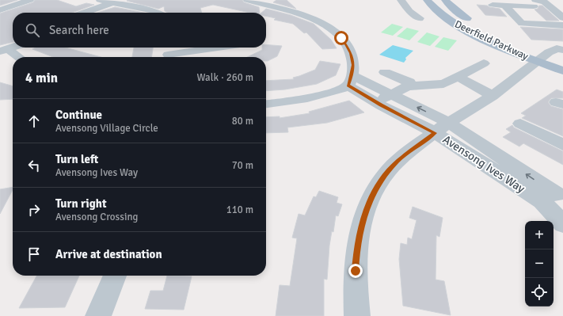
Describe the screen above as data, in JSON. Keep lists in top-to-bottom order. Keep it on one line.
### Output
{"streets":{"main road":["Deerfield Parkway"],"street":["Avensong Ives Way"]},"page":{"search":"Search here","heading":["4 min","Walk · 260 m"],"list":[["Continue","Avensong Village Circle","80 m"],["Turn left","Avensong Ives Way","70 m"],["Turn right","Avensong Crossing","110 m"],"Arrive at destination"],"map_buttons":["+","−"]}}
